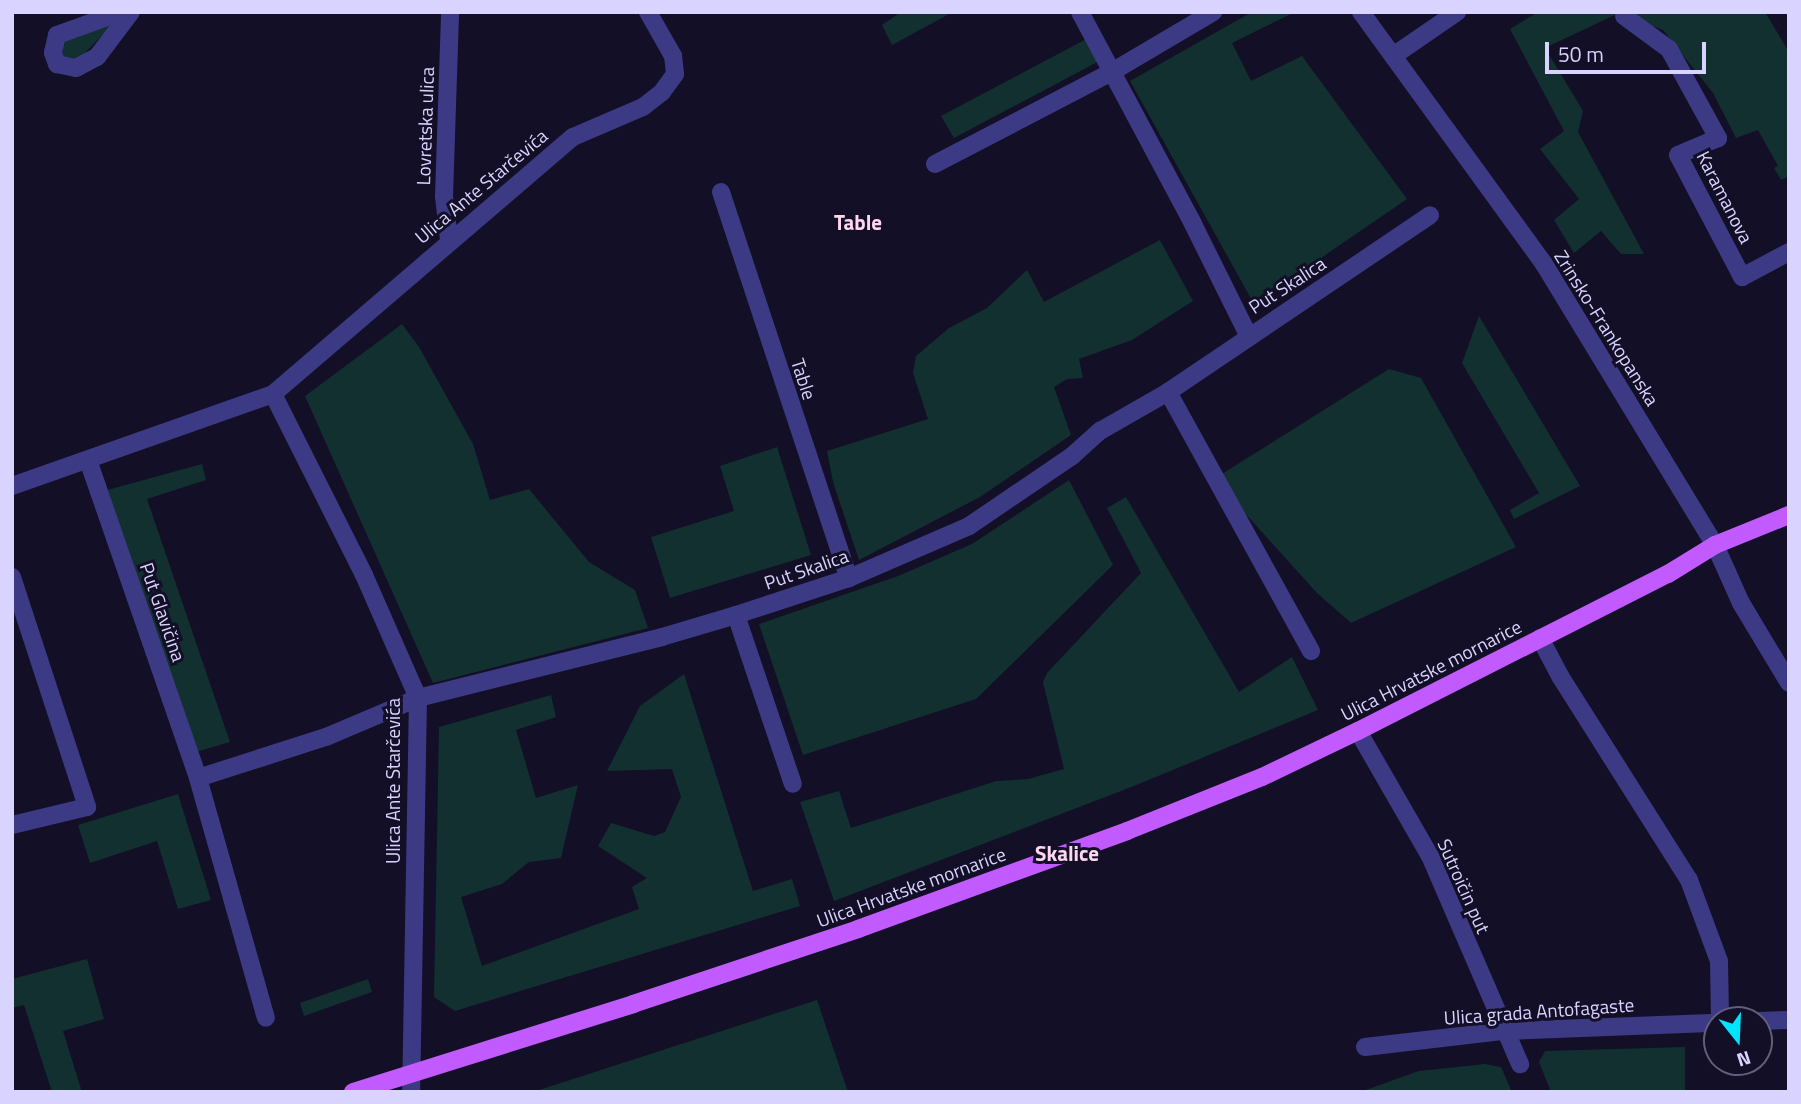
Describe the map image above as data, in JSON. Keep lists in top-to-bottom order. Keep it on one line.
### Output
{"streets":{"main road":["Ulica Hrvatske mornarice"],"street":["Lovretska ulica","Ulica Ante Starčevića","Karamanova","Put Skalica","Zrinsko-Frankopanska","Table","Put Glavičina","Sutroičin put","Ulica grada Antofagaste"]},"crossings":[["Lovretska ulica","Ulica Ante Starčevića"],["Ulica Ante Starčevića","Put Skalica"],["Ulica Ante Starčevića","Put Glavičina"],["Ulica Ante Starčevića","Ulica Hrvatske mornarice"],["Put Skalica","Table"],["Zrinsko-Frankopanska","Ulica Hrvatske mornarice"],["Ulica Hrvatske mornarice","Sutroičin put"],["Sutroičin put","Ulica grada Antofagaste"]],"districts":["Table","Skalice"],"scale_bar":"50 m","north":"bottom"}
